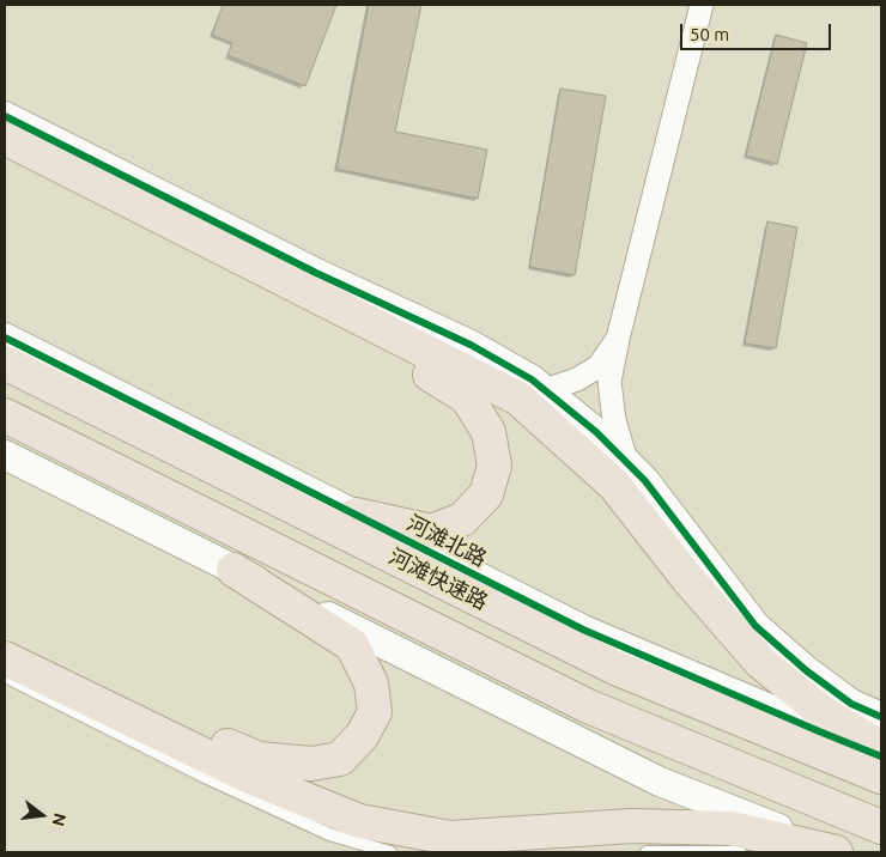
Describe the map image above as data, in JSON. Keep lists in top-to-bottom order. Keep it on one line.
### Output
{"streets":{"highway":["河滩快速路"],"street":["河滩北路"]},"scale_bar":"50 m","north":"right"}
